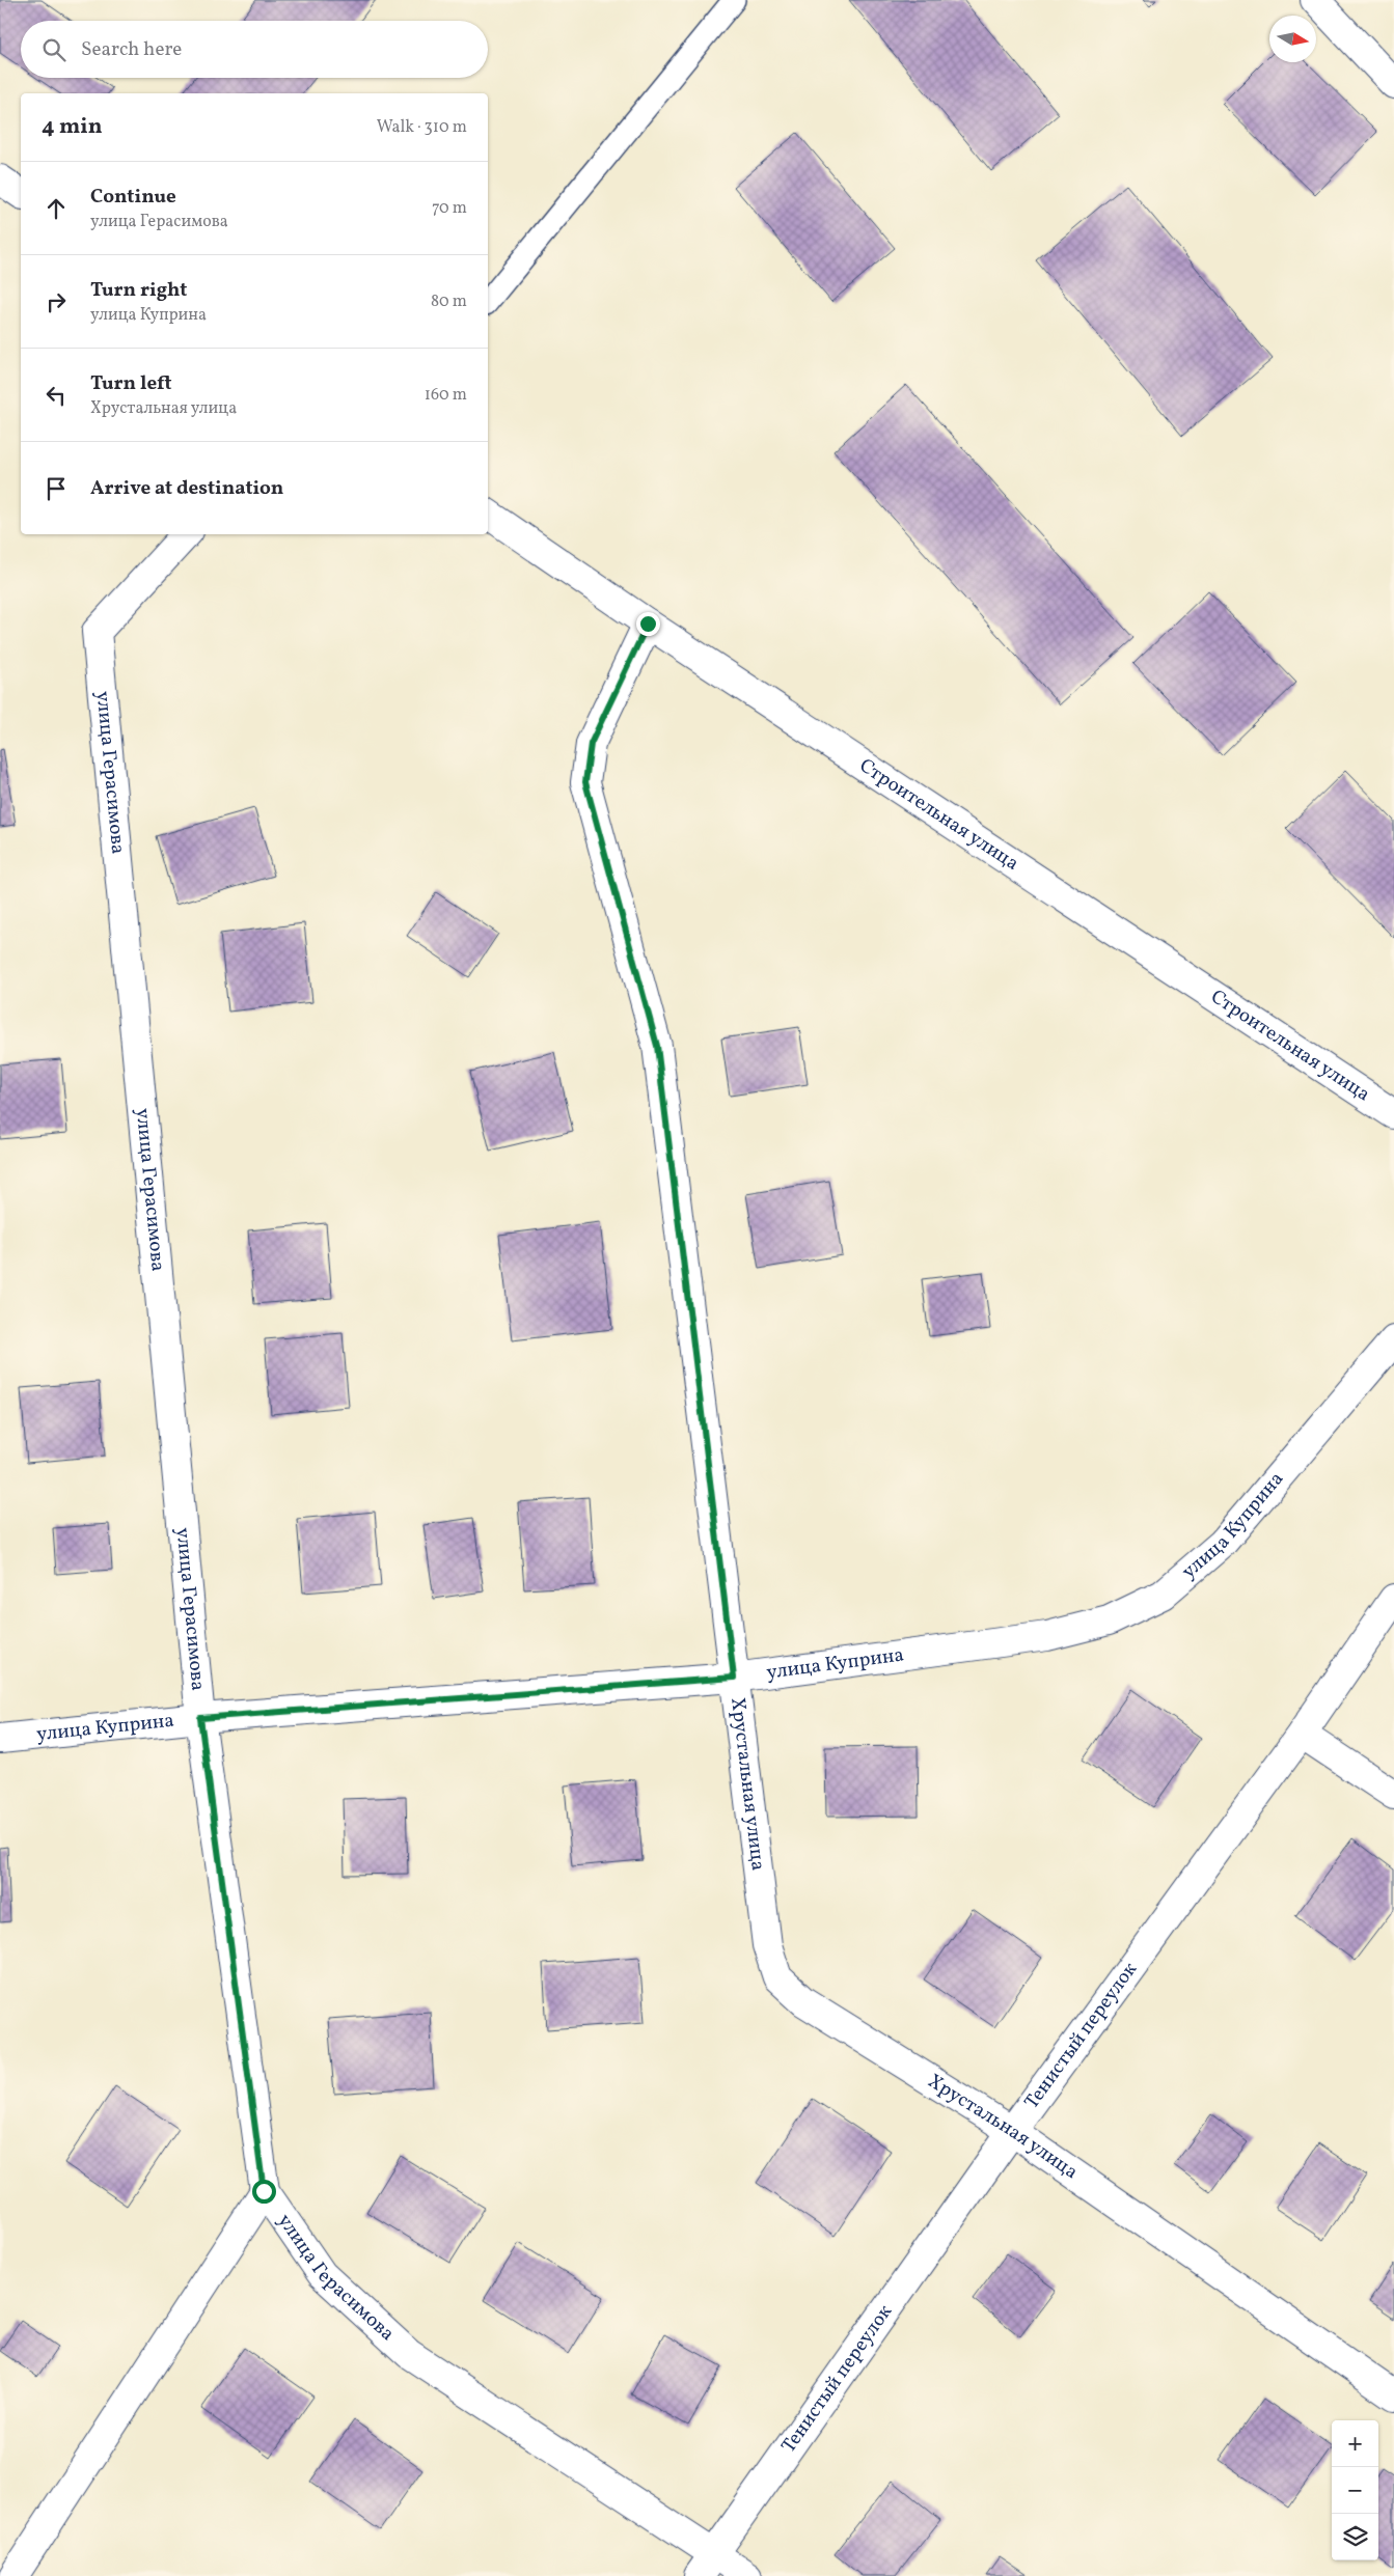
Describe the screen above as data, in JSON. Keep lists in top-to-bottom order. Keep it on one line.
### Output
{"streets":{"street":["улица Герасимова","Строительная улица","улица Куприна","Хрустальная улица","Тенистый переулок"]},"crossings":[["улица Герасимова","улица Куприна"],["улица Герасимова","Тенистый переулок"],["Строительная улица","Хрустальная улица"],["улица Куприна","Хрустальная улица"],["Хрустальная улица","Тенистый переулок"]],"north":"right","page":{"search":"Search here","heading":["4 min","Walk · 310 m"],"list":[["Continue","улица Герасимова","70 m"],["Turn right","улица Куприна","80 m"],["Turn left","Хрустальная улица","160 m"],"Arrive at destination"],"map_buttons":["+","−"]}}
